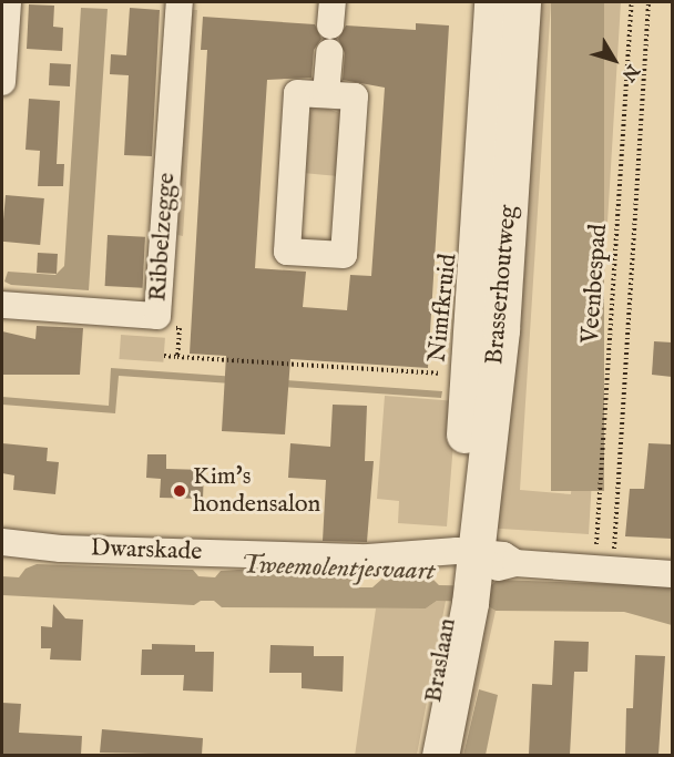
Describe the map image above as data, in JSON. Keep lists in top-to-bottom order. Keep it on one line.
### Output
{"streets":{"main road":["Brasserhoutweg","Braslaan"],"street":["Ribbelzegge","Dwarskade"],"path":["Veenbespad","Nimfkruid"]},"crossings":[["Veenbespad","Dwarskade"],["Brasserhoutweg","Dwarskade"],["Brasserhoutweg","Braslaan"],["Dwarskade","Braslaan"]],"water":["Tweemolentjesvaart"],"places":["Kim's hondensalon"],"north":"bottom right"}
